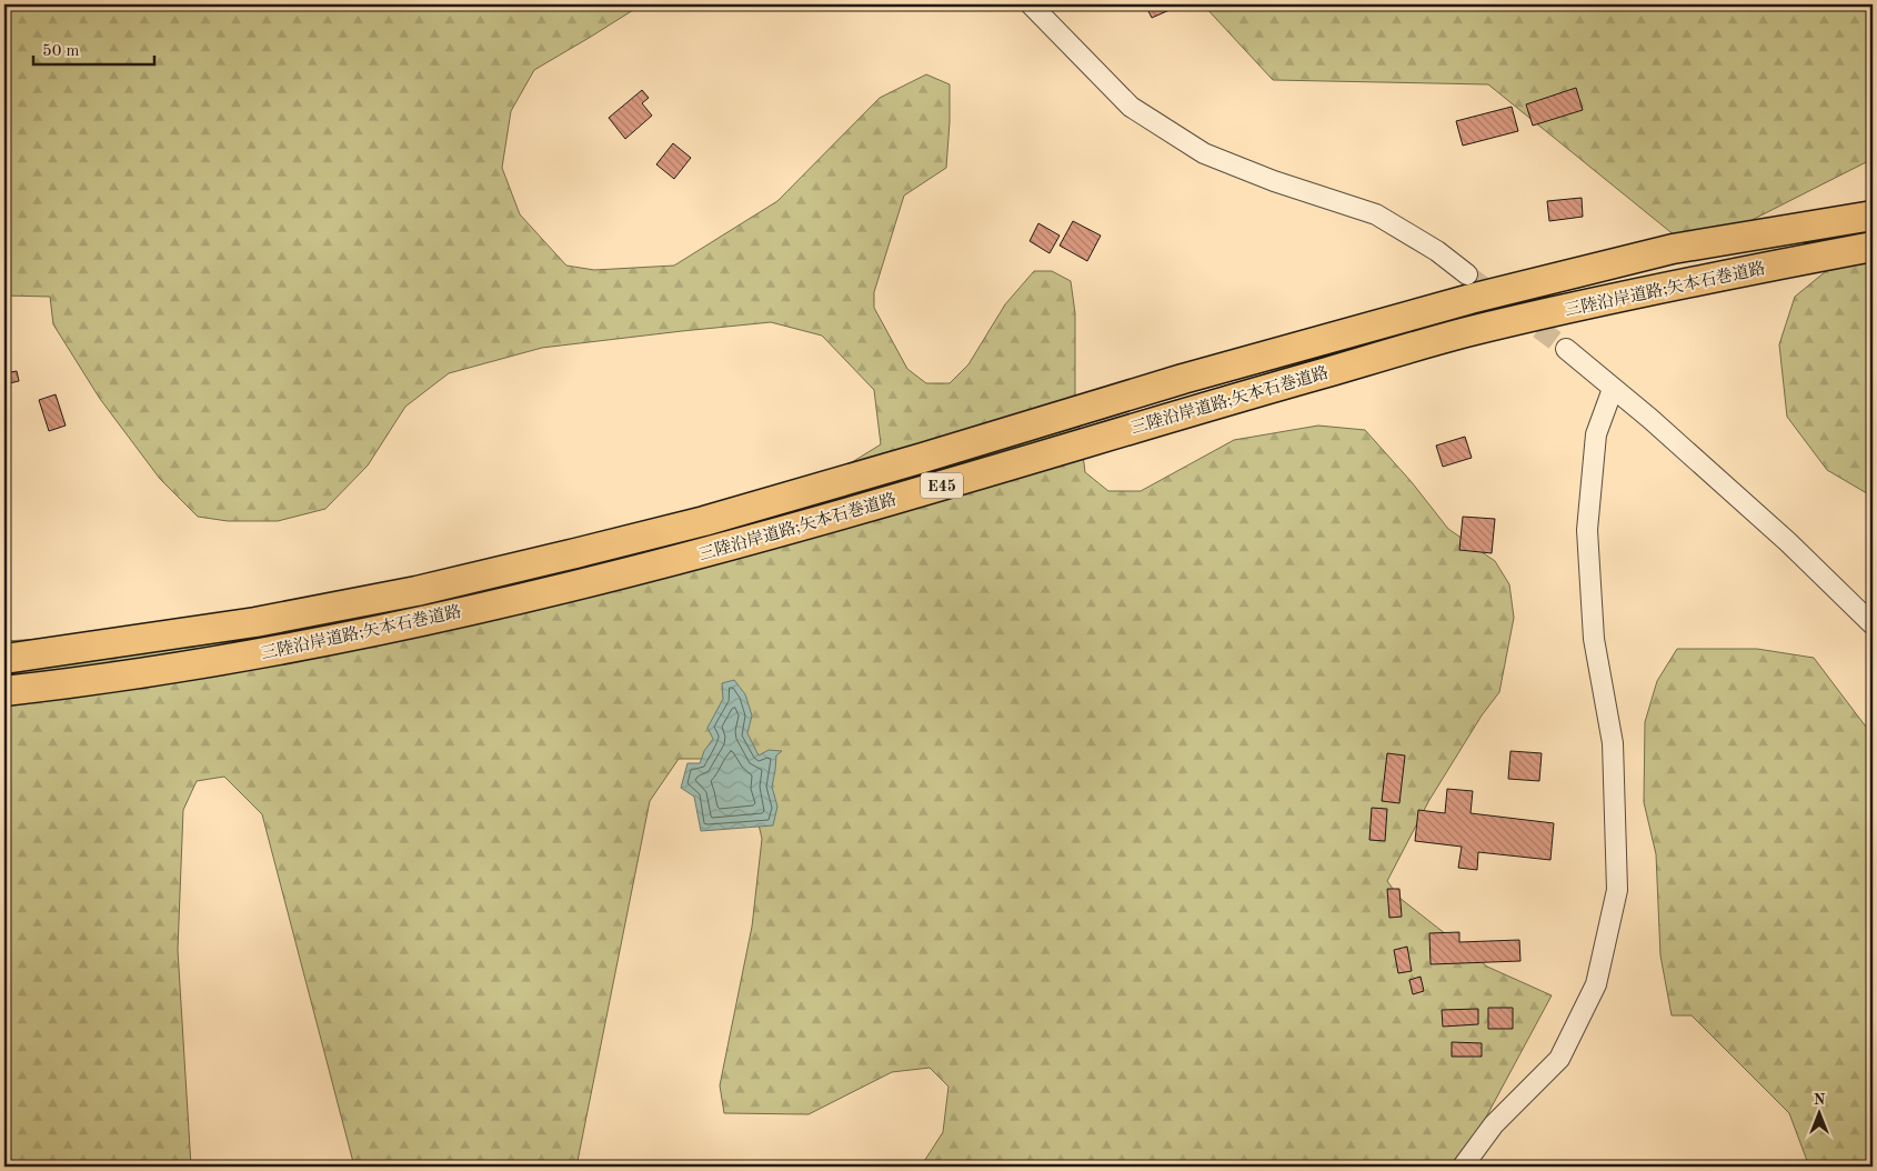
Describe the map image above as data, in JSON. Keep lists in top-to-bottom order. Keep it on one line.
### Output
{"streets":{"highway":["三陸沿岸道路;矢本石巻道路","E45"]},"scale_bar":"50 m","north":"top"}
